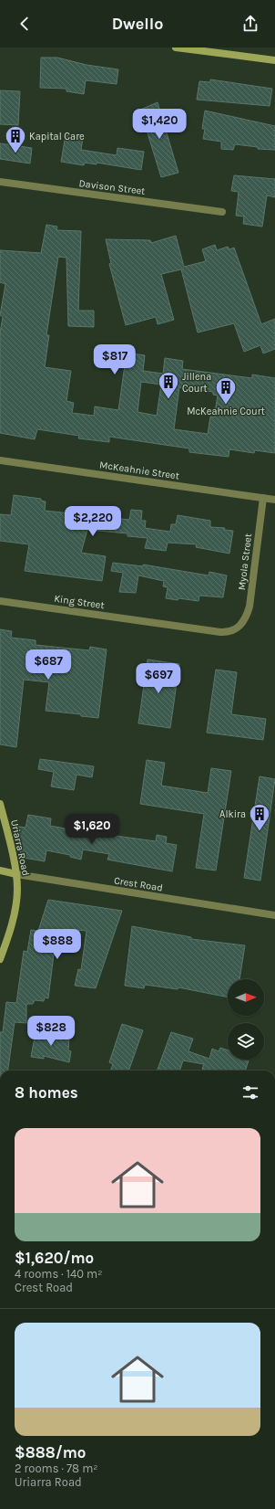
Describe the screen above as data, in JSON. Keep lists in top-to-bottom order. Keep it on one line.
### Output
{"streets":{"main road":["Uriarra Road","Crest Road"],"street":["Davison Street","McKeahnie Street","Myola Street","King Street"]},"crossings":[["McKeahnie Street","Myola Street"],["Myola Street","King Street"],["Uriarra Road","Crest Road"]],"places":{"building":["Kapital Care","Jillena Court","McKeahnie Court","Alkira"]},"north":"right","page":{"header":"Dwello","price":["$1,420","$817","$2,220","$687","$697","$1,620","$888","$828"],"heading":"8 homes","list":[{"name":"$1,620/mo","note":"4 rooms · 140 m² · Crest Road"},{"name":"$888/mo","note":"2 rooms · 78 m² · Uriarra Road"}]}}
